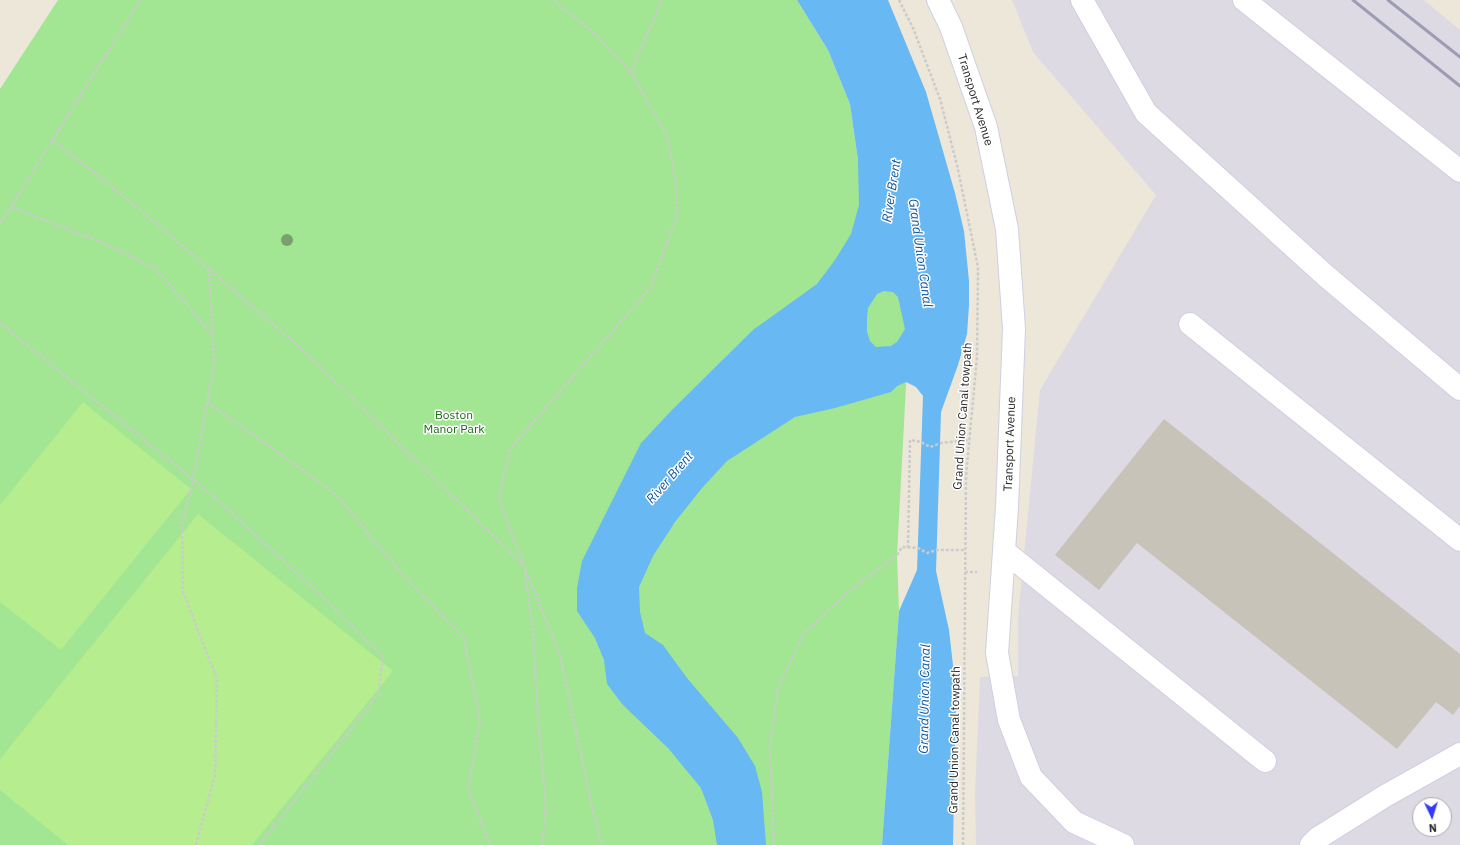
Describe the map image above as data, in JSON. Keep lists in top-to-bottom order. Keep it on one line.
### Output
{"streets":{"lane":["Transport Avenue"],"path":["Grand Union Canal towpath"]},"water":["River Brent","Grand Union Canal"],"parks":["Boston Manor Park"],"north":"bottom"}
